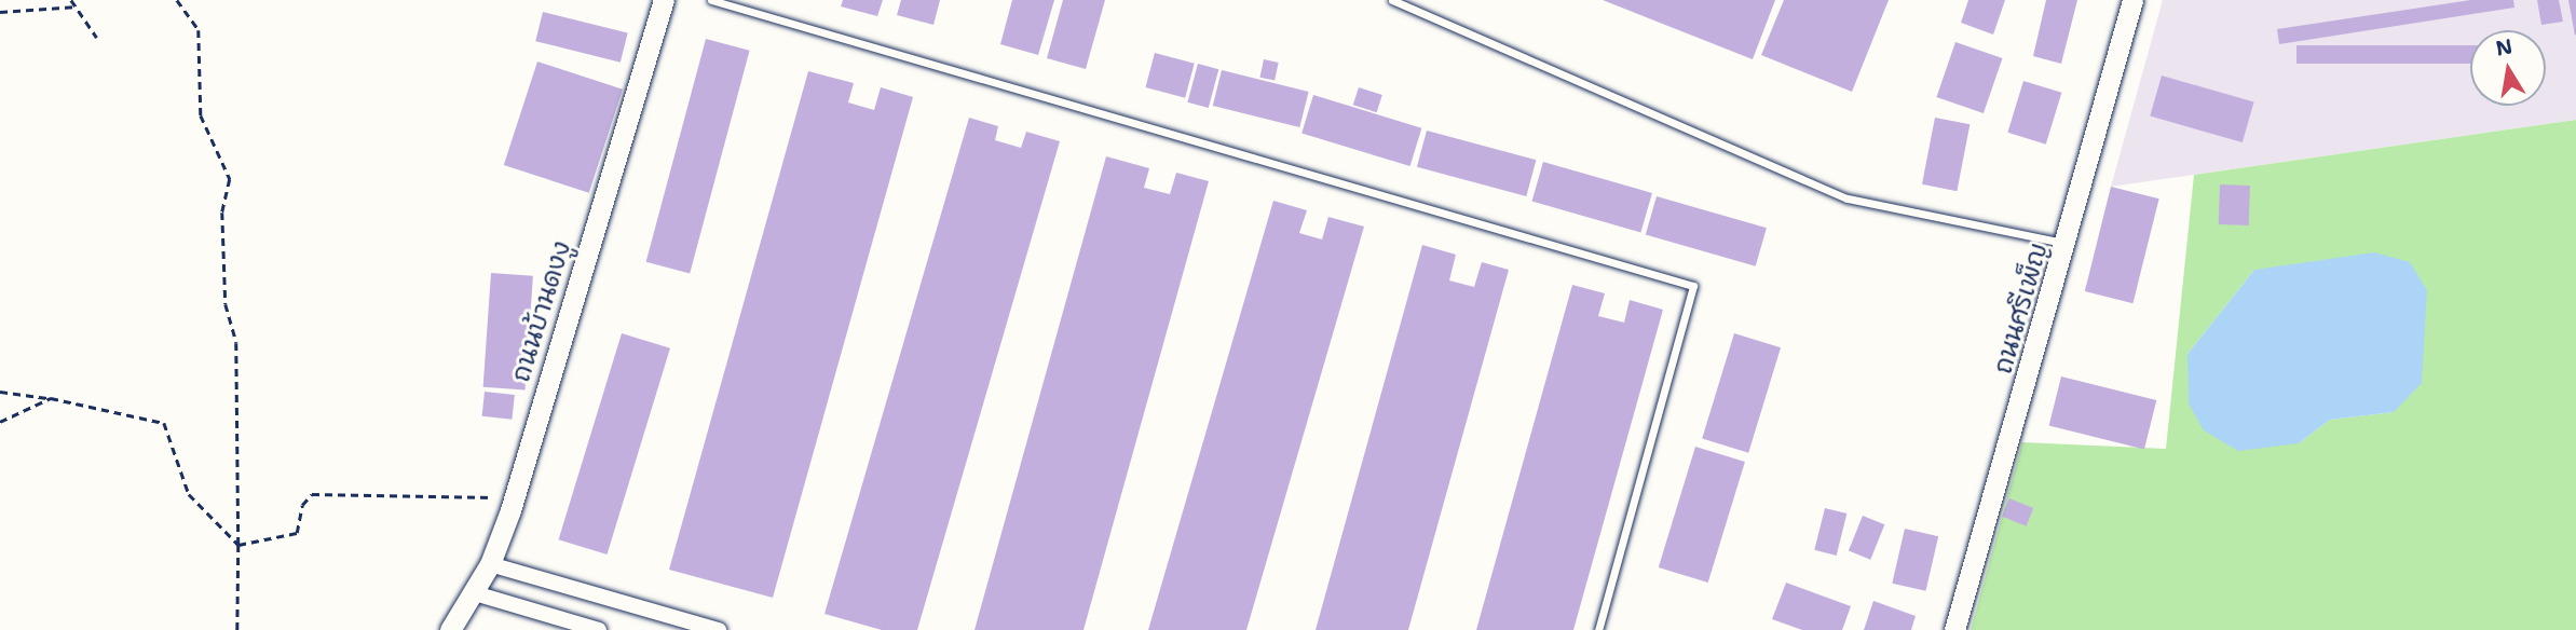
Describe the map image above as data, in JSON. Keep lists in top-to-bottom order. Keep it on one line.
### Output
{"streets":{"street":["ถนนศรีเพ็ญ","ถนนบ้านดงงู"]},"north":"top"}
